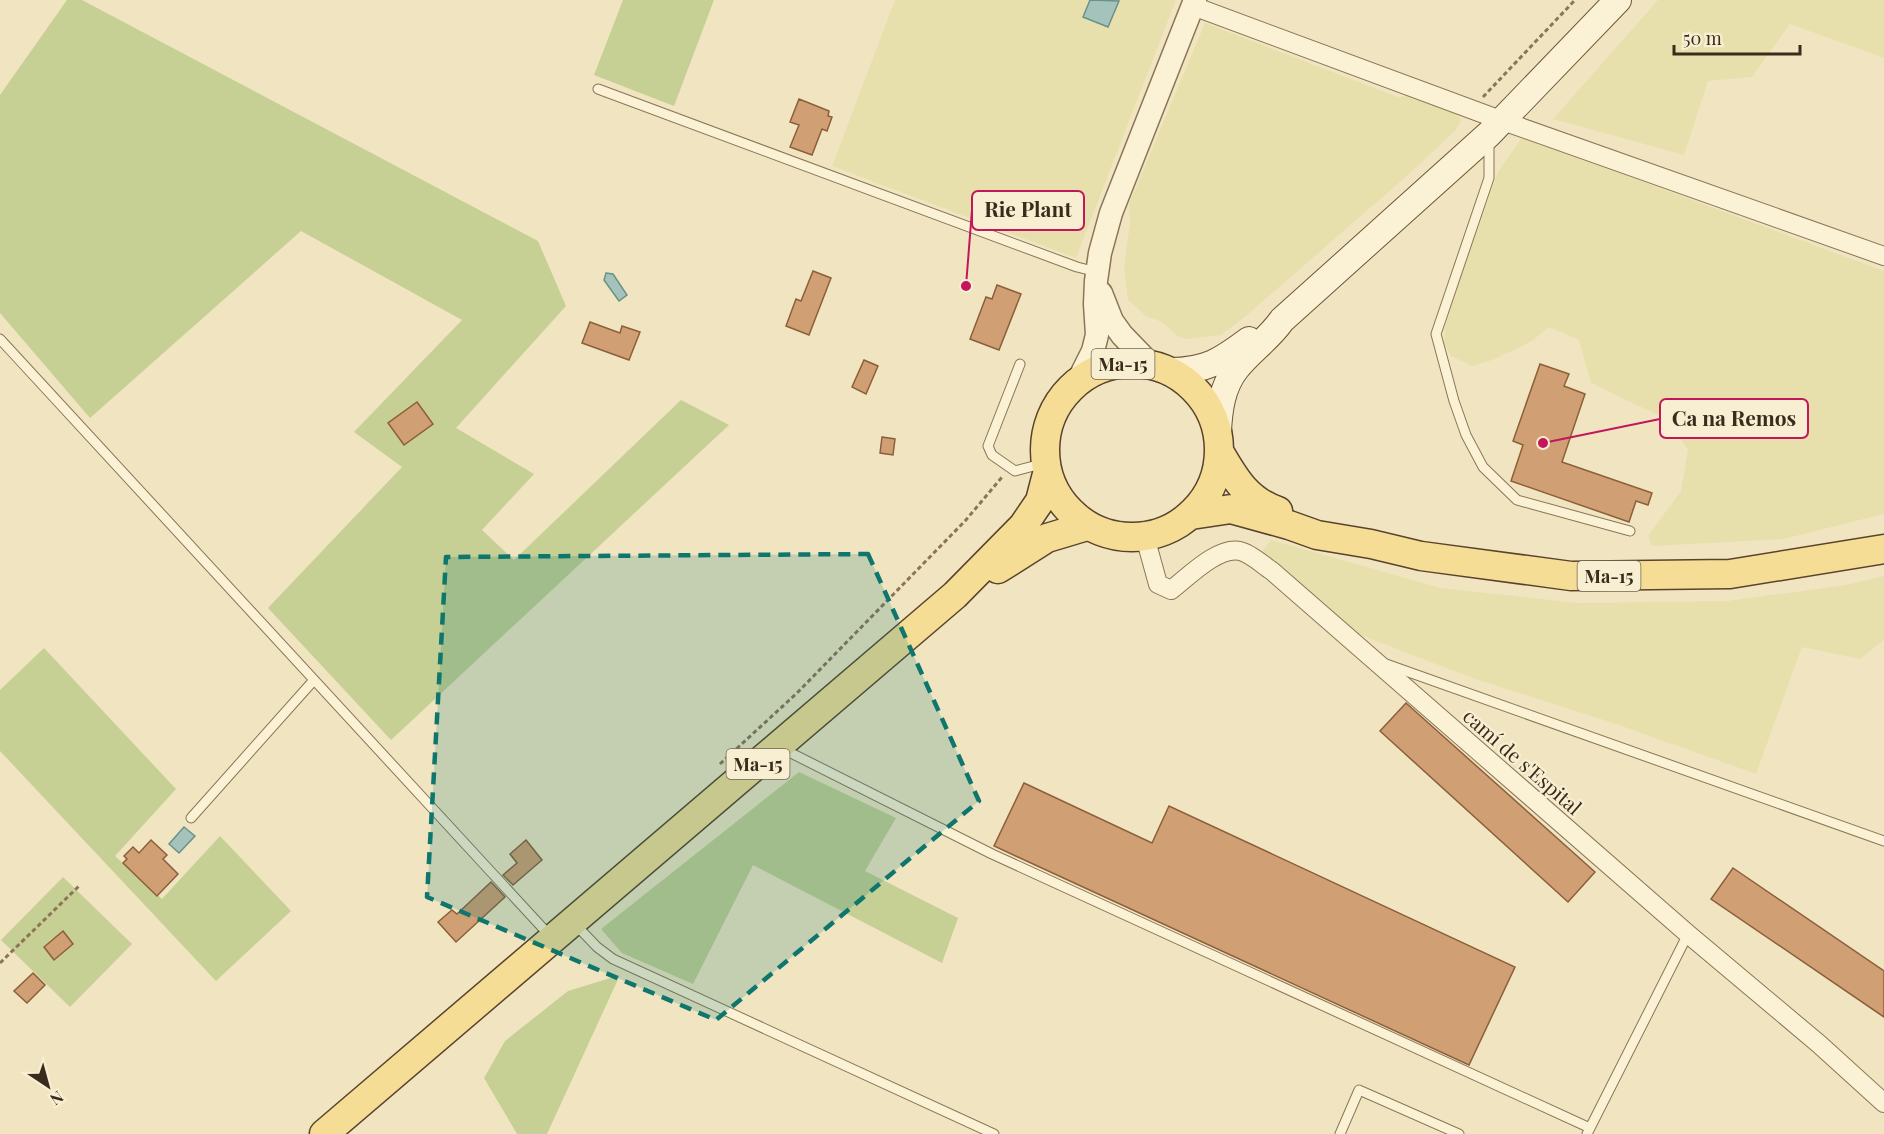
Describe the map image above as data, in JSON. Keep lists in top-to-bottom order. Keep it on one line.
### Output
{"streets":{"main road":["Ma-15"],"street":["camí de s'Espital"]},"crossings":[["Ma-15","camí de s'Espital"]],"places":["Rie Plant","Ca na Remos"],"scale_bar":"50 m","north":"bottom right"}
